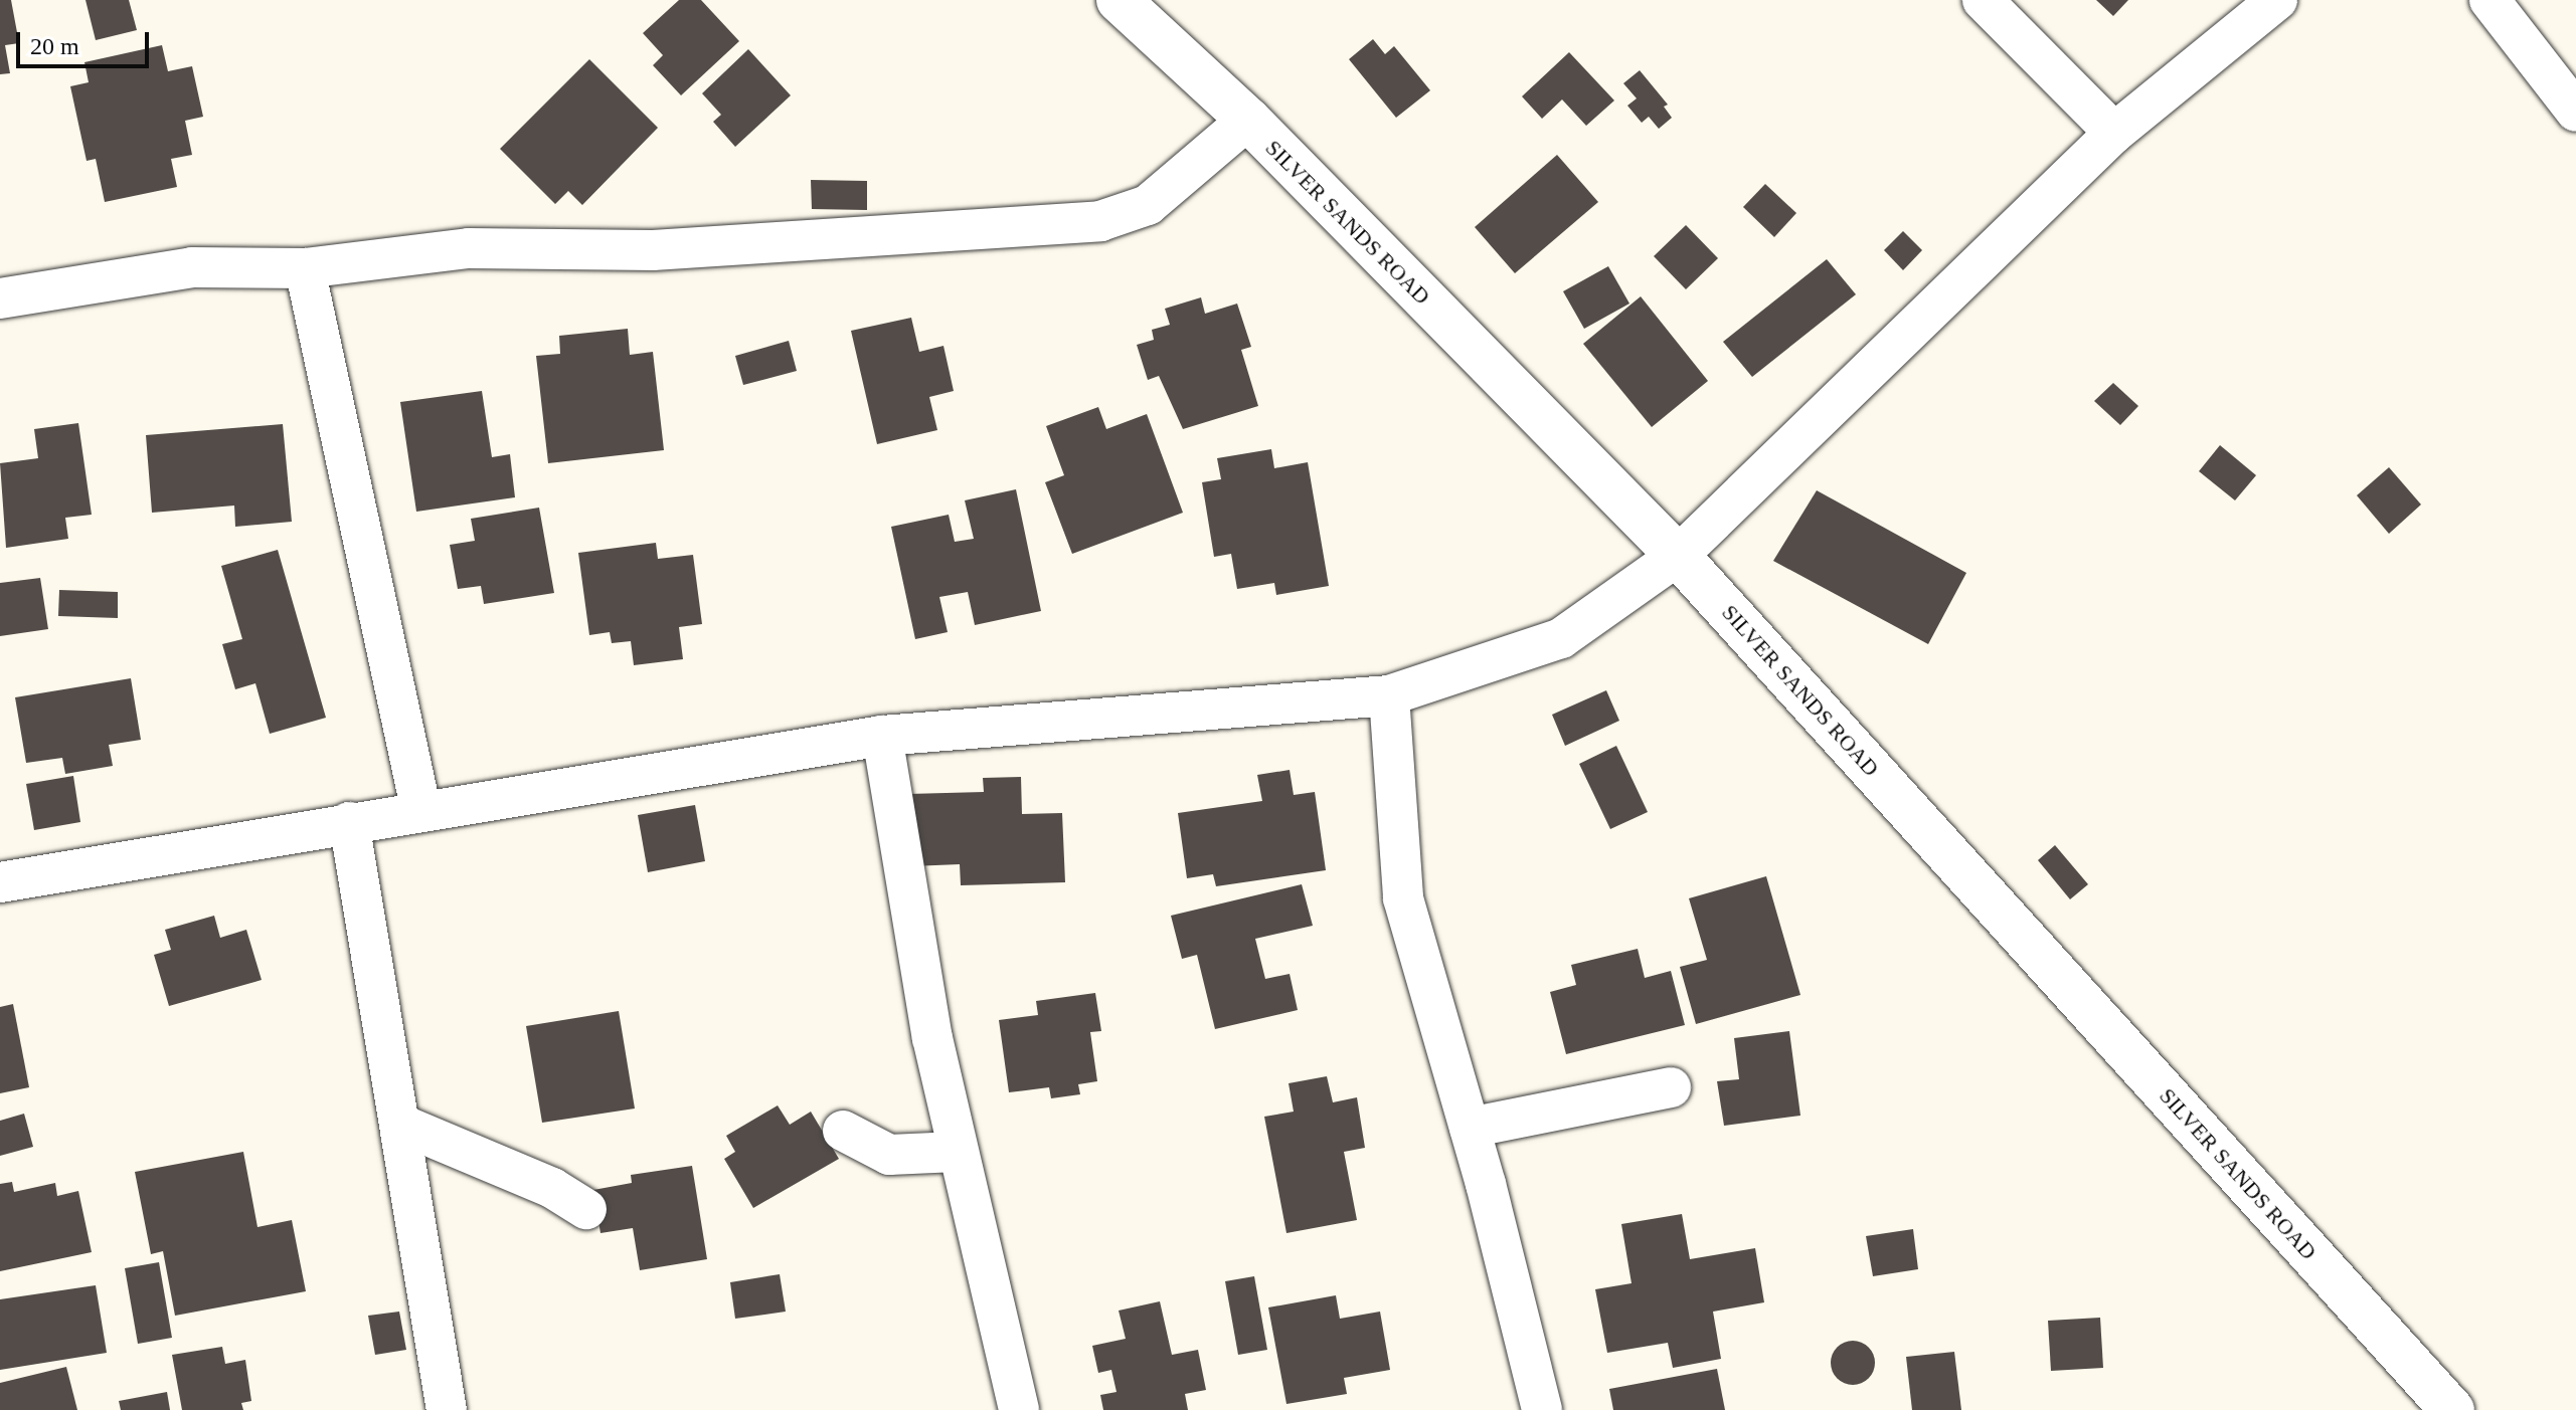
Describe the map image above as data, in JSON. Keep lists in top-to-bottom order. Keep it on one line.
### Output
{"streets":{"street":["SILVER SANDS ROAD"]},"scale_bar":"20 m"}
